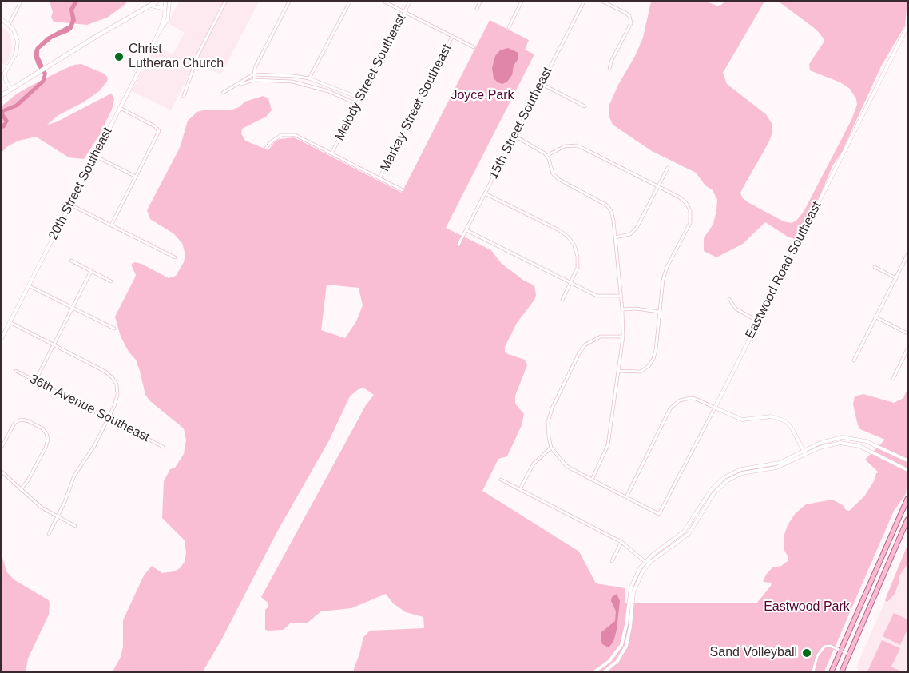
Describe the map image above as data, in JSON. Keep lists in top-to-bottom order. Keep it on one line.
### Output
{"streets":{"street":["Melody Street Southeast","Markay Street Southeast","15th Street Southeast","20th Street Southeast","Eastwood Road Southeast","36th Avenue Southeast"]},"parks":["Joyce Park","Eastwood Park"],"places":["Christ Lutheran Church","Sand Volleyball"]}
